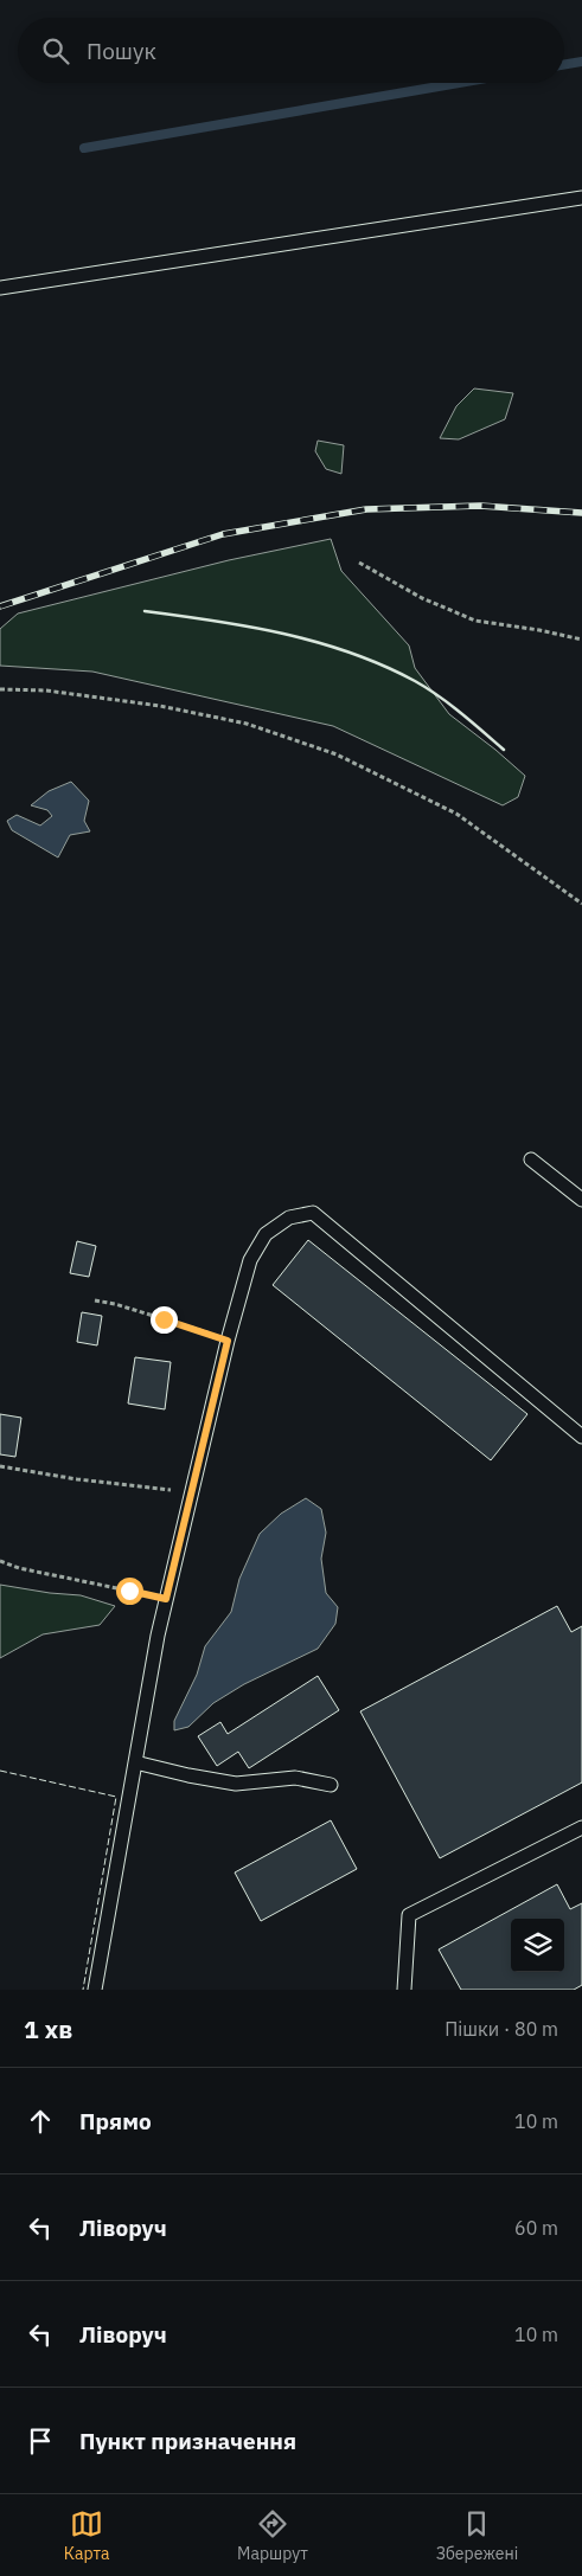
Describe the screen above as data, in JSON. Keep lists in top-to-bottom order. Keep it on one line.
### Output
{"page":{"search":"Пошук","heading":["1 хв","Пішки · 80 m"],"list":[["Прямо","10 m"],["Ліворуч","60 m"],["Ліворуч","10 m"],"Пункт призначення"],"nav":["Карта","Маршрут","Збережені"]}}
